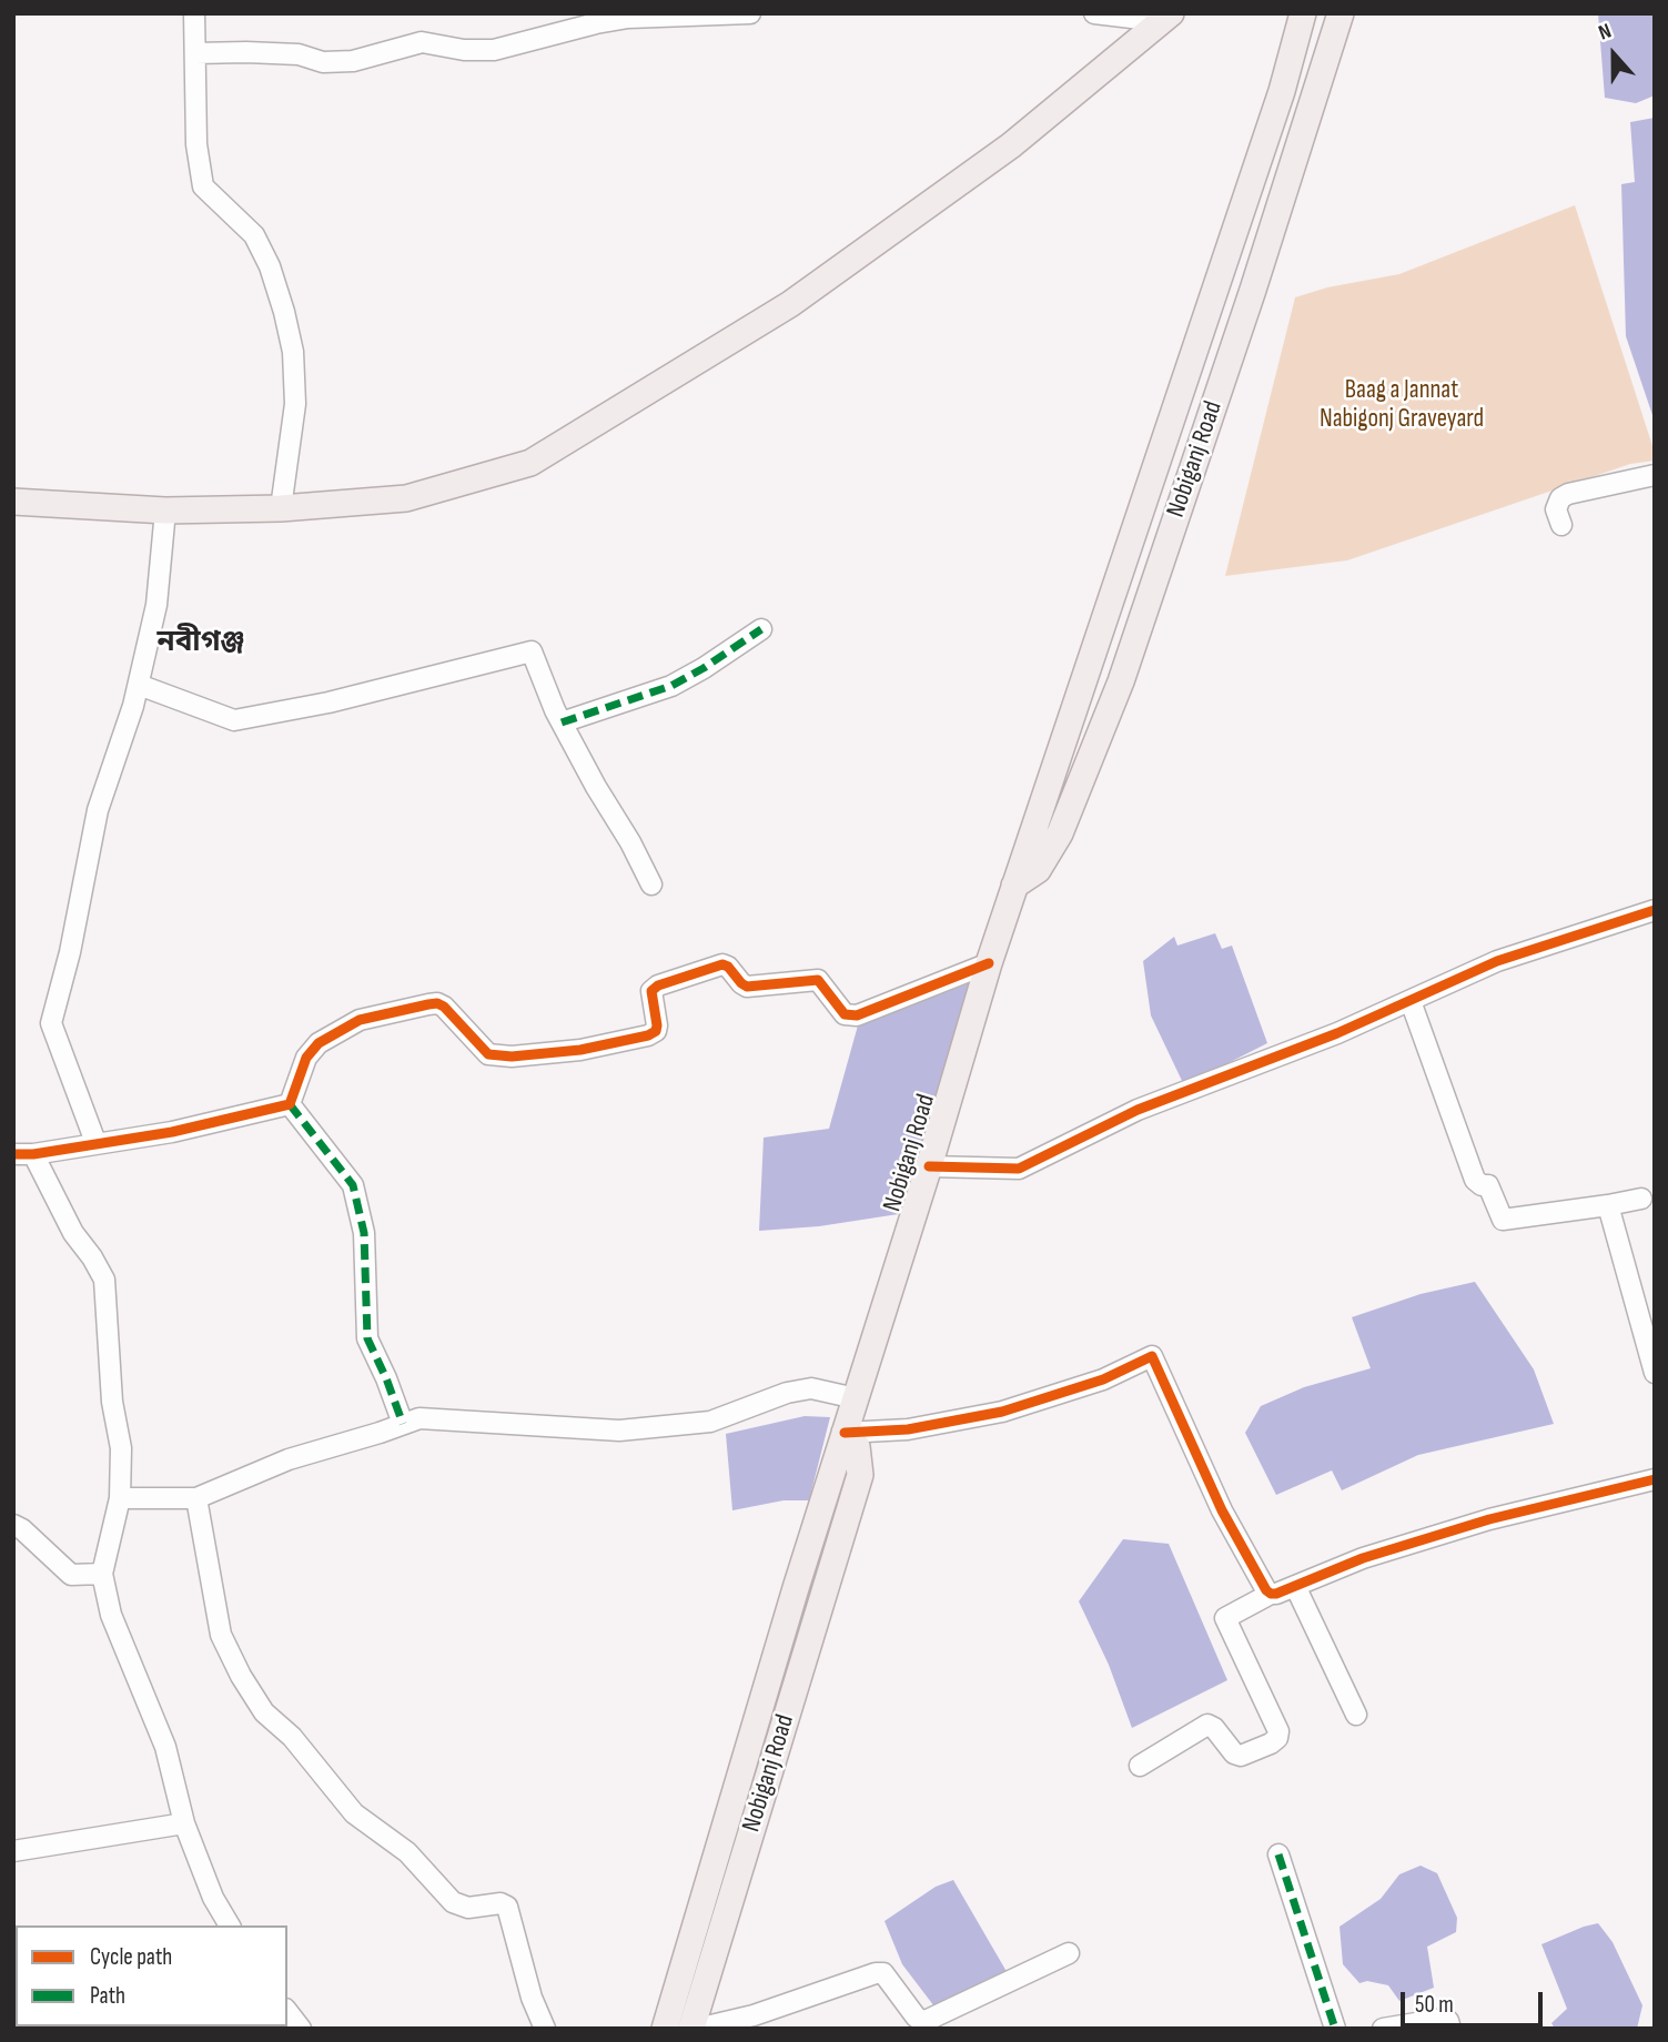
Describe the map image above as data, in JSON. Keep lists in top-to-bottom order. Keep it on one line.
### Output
{"streets":{"main road":["Nobiganj Road"]},"districts":["নবীগঞ্জ"],"parks":["Baag a Jannat Nabigonj Graveyard"],"legend":["Cycle path","Path"],"scale_bar":"50 m","north":"top"}
